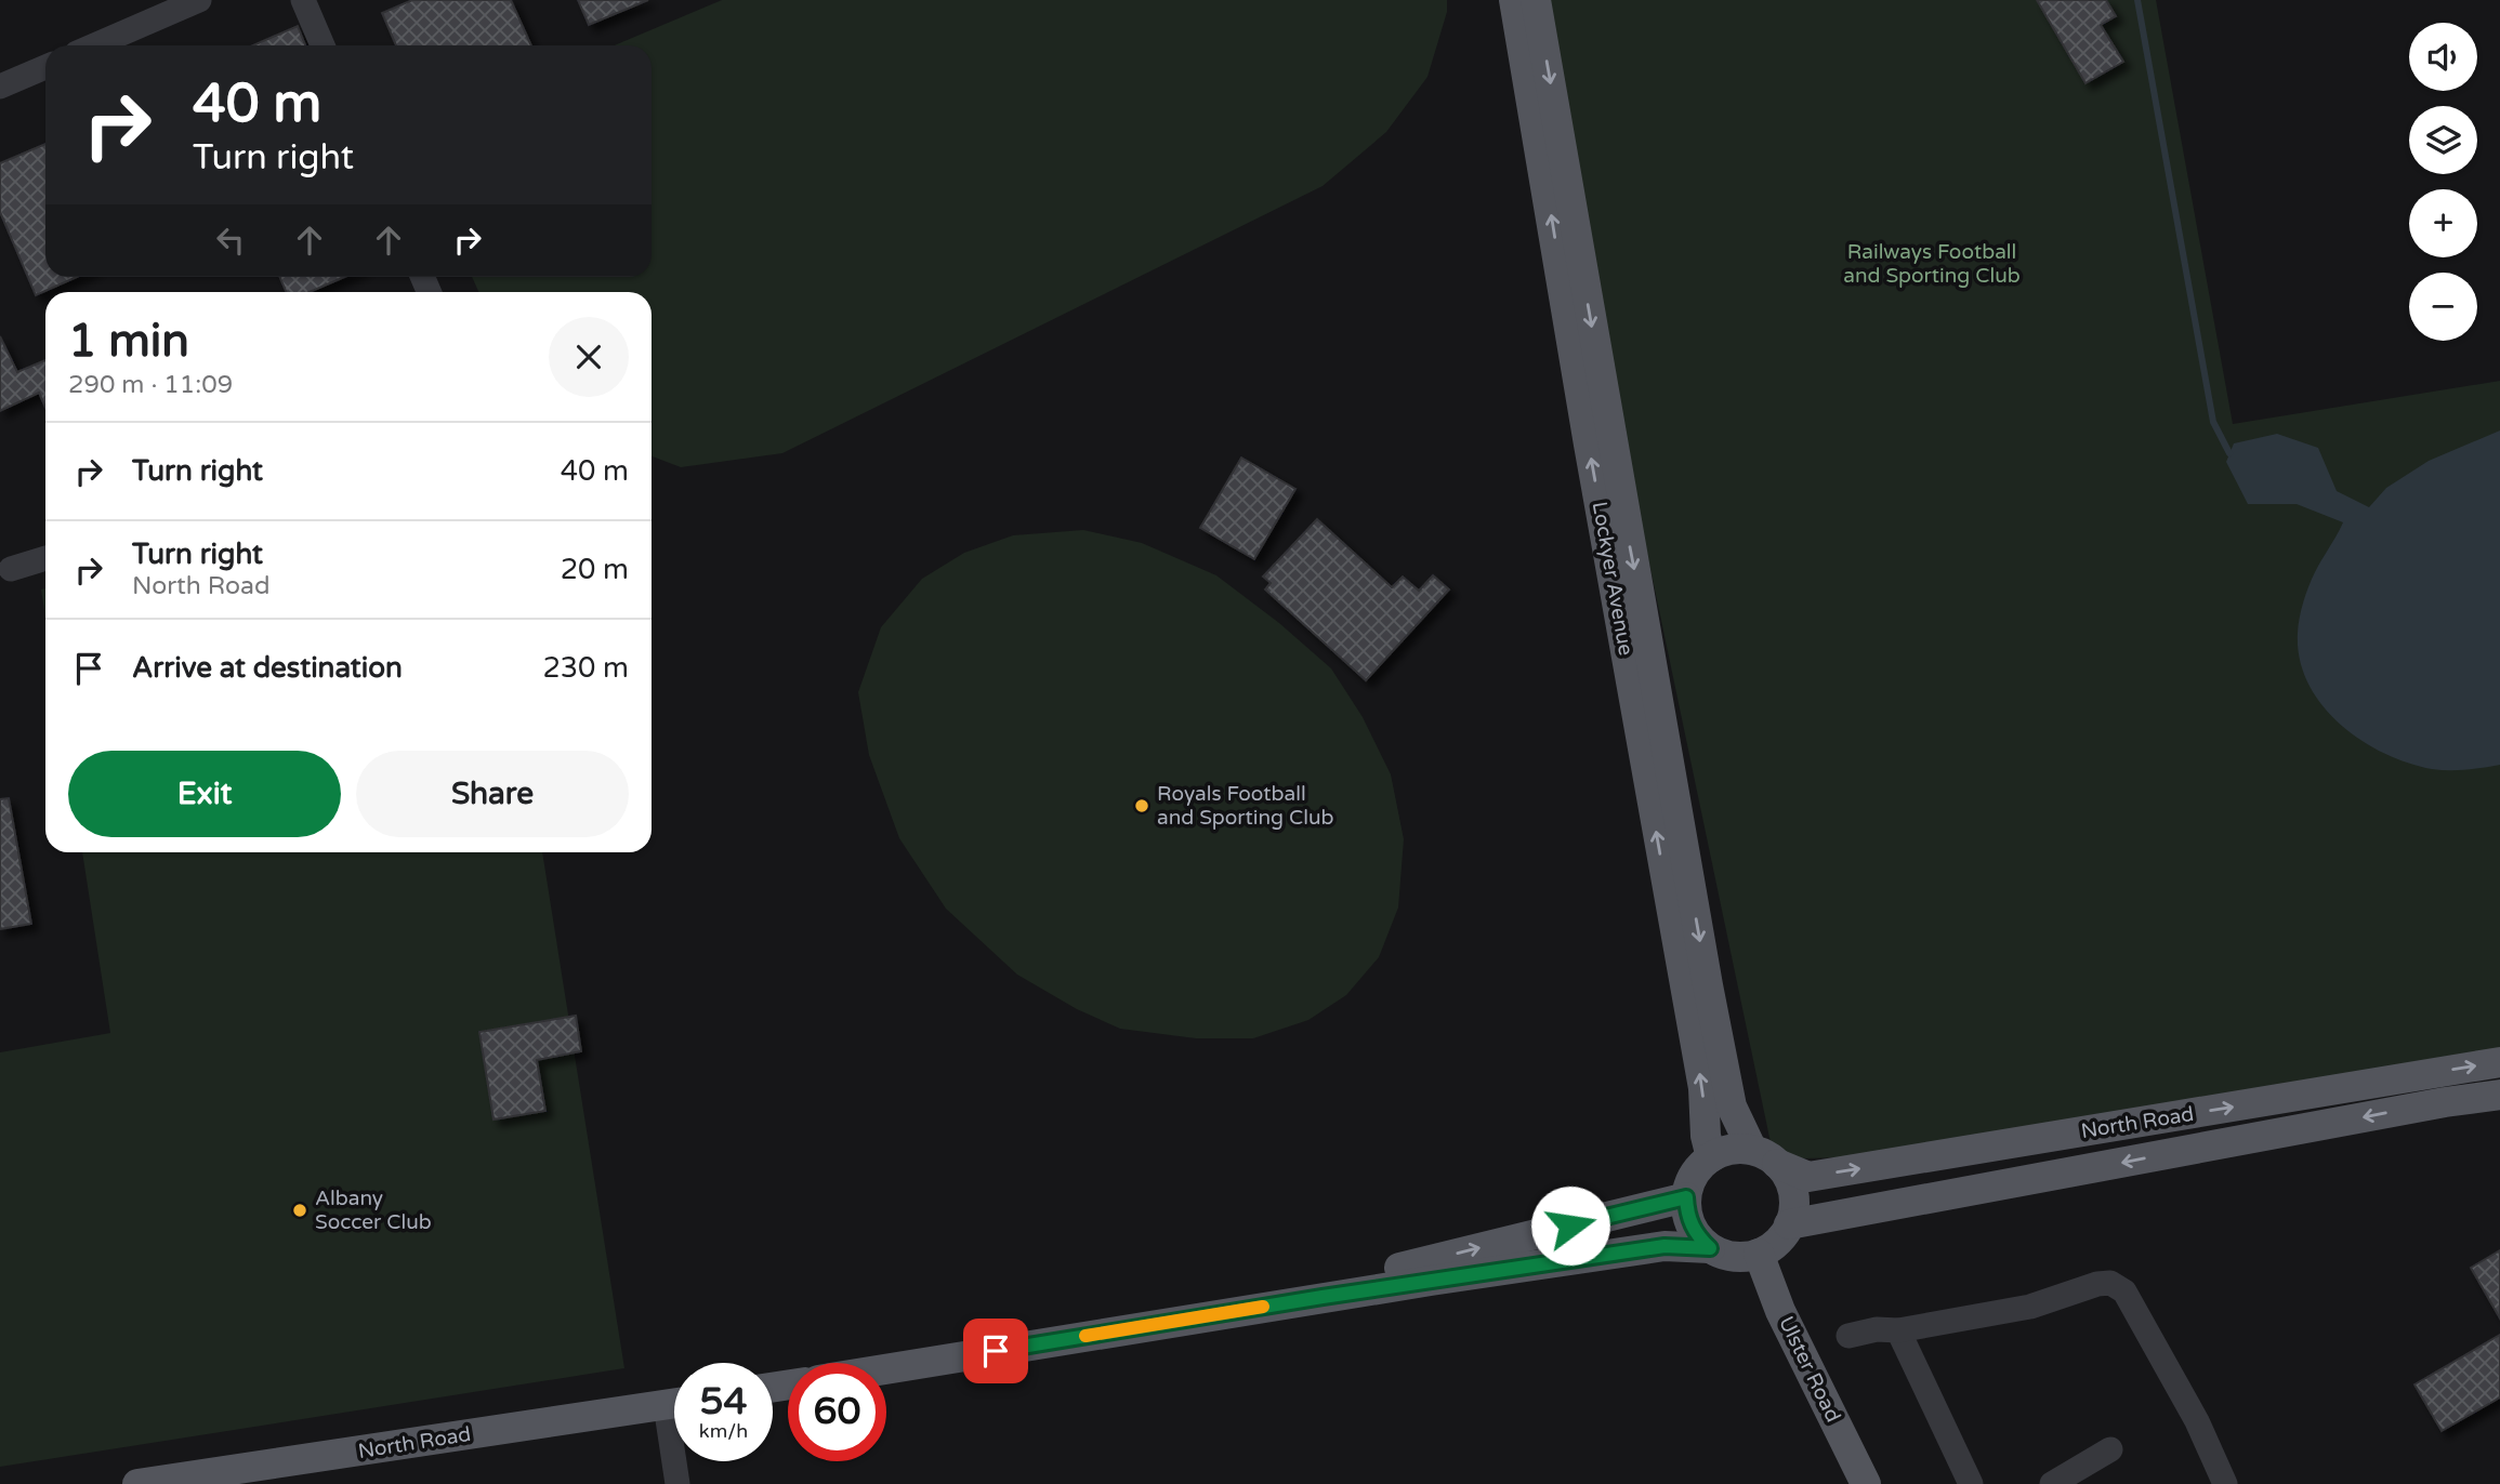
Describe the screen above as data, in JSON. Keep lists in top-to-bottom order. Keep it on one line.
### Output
{"streets":{"main road":["Lockyer Avenue","North Road","Ulster Road"]},"crossings":[["Lockyer Avenue","North Road"],["Lockyer Avenue","Ulster Road"],["North Road","Ulster Road"]],"parks":["Railways Football and Sporting Club"],"places":["Royals Football and Sporting Club","Albany Soccer Club"],"page":{"map_buttons":["+","−"],"turn":["40 m","Turn right"],"heading":["1 min","290 m · 11:09"],"list":[{"name":"Turn right","value":"40 m"},{"name":"Turn right","note":"North Road","value":"20 m"},{"name":"Arrive at destination","value":"230 m"}],"buttons":["Exit","Share"],"speed":"54 km/h","limit":"60"}}
